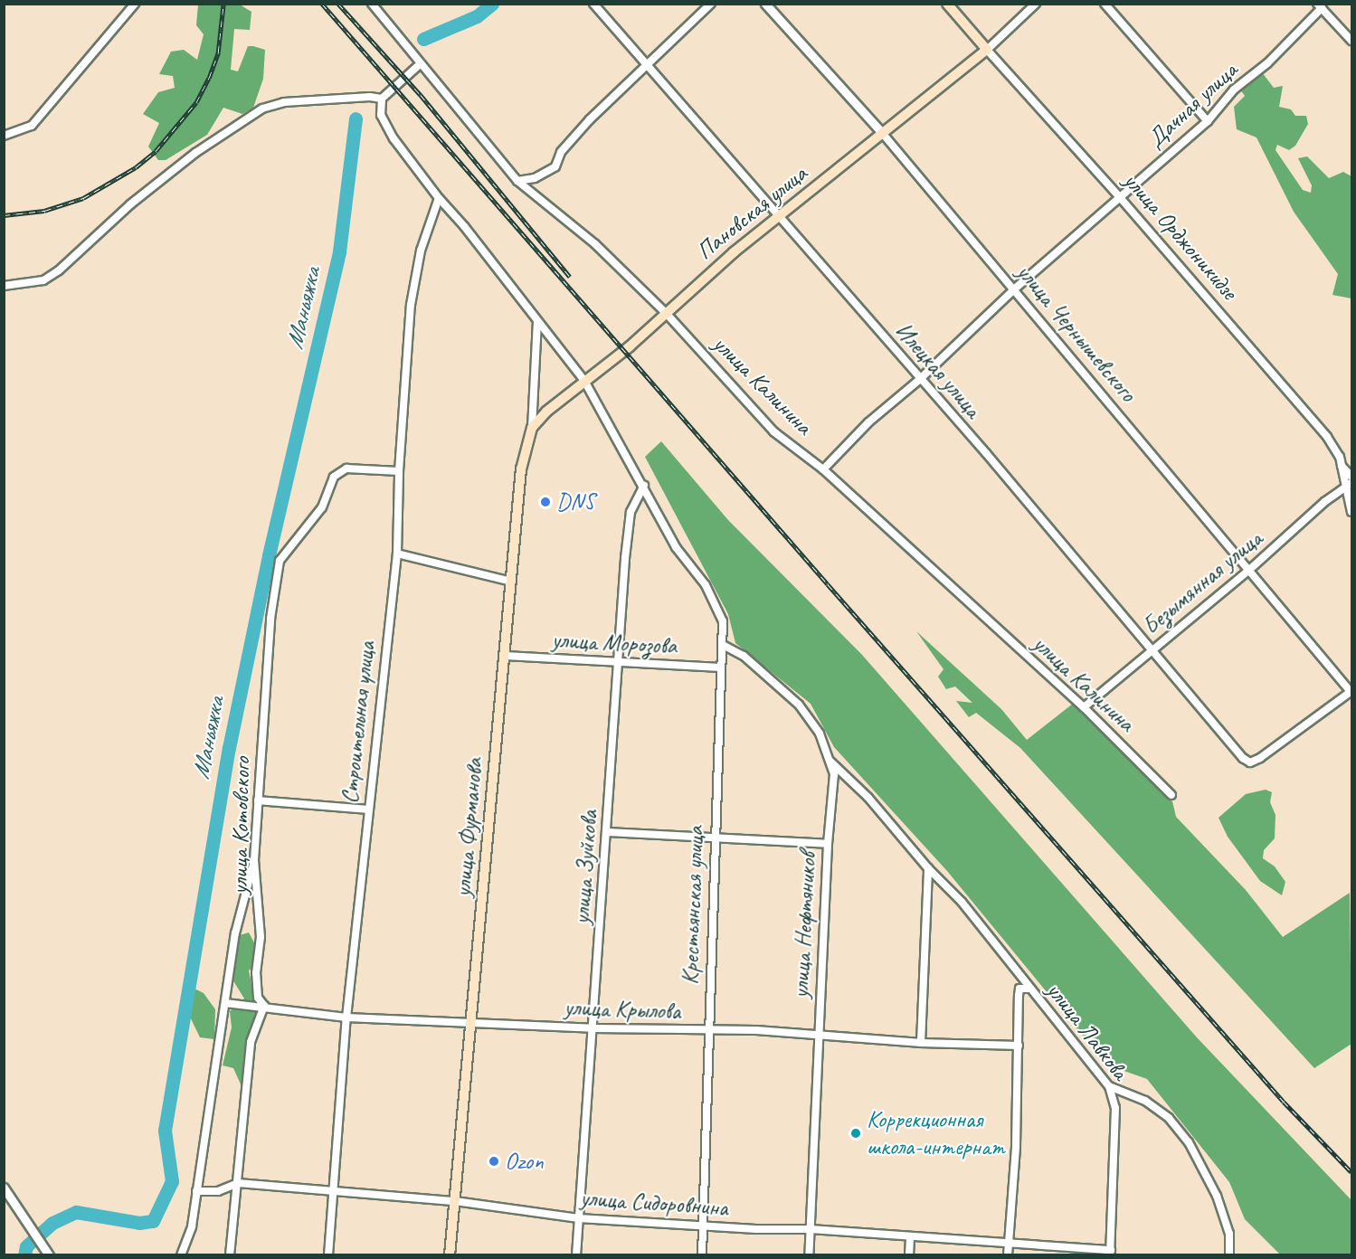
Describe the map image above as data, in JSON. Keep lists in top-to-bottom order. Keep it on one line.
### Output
{"streets":{"main road":["Пановская улица","улица Орджоникидзе","улица Фурманова"],"street":["Дачная улица","улица Чернышевского","Илецкая улица","улица Калинина","Безымянная улица","улица Морозова","Строительная улица","улица Котовского","улица Зуйкова","Крестьянская улица","улица Нефтяников","улица Крылова","улица Лавкова","улица Сидоровнина"]},"crossings":[["Дачная улица","улица Орджоникидзе"],["Дачная улица","улица Чернышевского"],["Дачная улица","Илецкая улица"],["Дачная улица","улица Калинина"],["Пановская улица","улица Орджоникидзе"],["Пановская улица","улица Чернышевского"],["Пановская улица","Илецкая улица"],["Пановская улица","улица Калинина"],["Пановская улица","улица Фурманова"],["улица Орджоникидзе","Безымянная улица"],["улица Чернышевского","Илецкая улица"],["улица Чернышевского","Безымянная улица"],["Илецкая улица","Безымянная улица"],["улица Калинина","Безымянная улица"],["улица Морозова","улица Фурманова"],["улица Морозова","улица Зуйкова"],["улица Морозова","Крестьянская улица"],["Строительная улица","улица Котовского"],["Строительная улица","улица Крылова"],["Строительная улица","улица Сидоровнина"],["улица Котовского","улица Крылова"],["улица Фурманова","улица Крылова"],["улица Фурманова","улица Сидоровнина"],["улица Зуйкова","Крестьянская улица"],["улица Зуйкова","улица Крылова"],["улица Зуйкова","улица Сидоровнина"],["Крестьянская улица","улица Нефтяников"],["Крестьянская улица","улица Крылова"],["Крестьянская улица","улица Сидоровнина"],["улица Нефтяников","улица Крылова"],["улица Нефтяников","улица Лавкова"],["улица Нефтяников","улица Сидоровнина"],["улица Лавкова","улица Сидоровнина"]],"water":["Маньяжка"],"places":["DNS","Коррекционная школа-интернат","Ozon"]}
